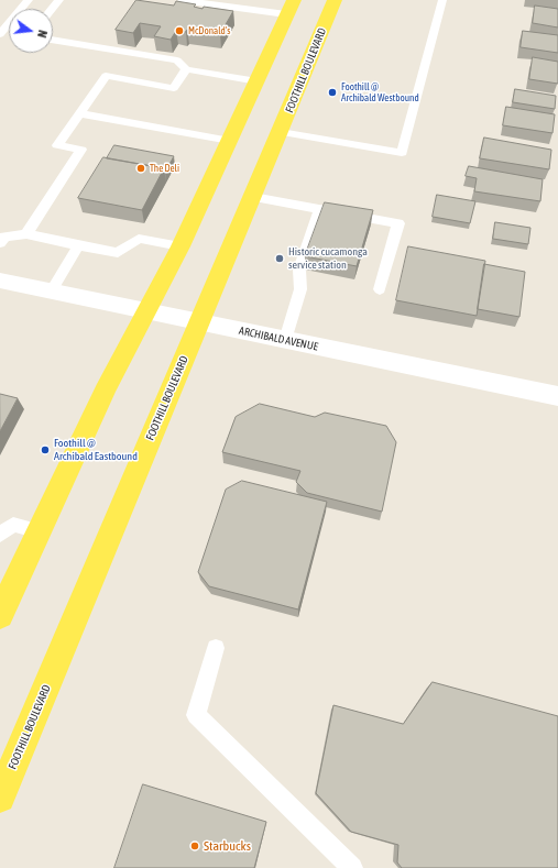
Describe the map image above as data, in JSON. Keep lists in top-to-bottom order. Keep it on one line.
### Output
{"streets":{"main road":["FOOTHILL BOULEVARD","ARCHIBALD AVENUE"]},"crossings":[["FOOTHILL BOULEVARD","ARCHIBALD AVENUE"]],"places":["McDonald's","Foothill @ Archibald Westbound","The Deli","Historic cucamonga service station","Foothill @ Archibald Eastbound","Starbucks"],"north":"right"}
